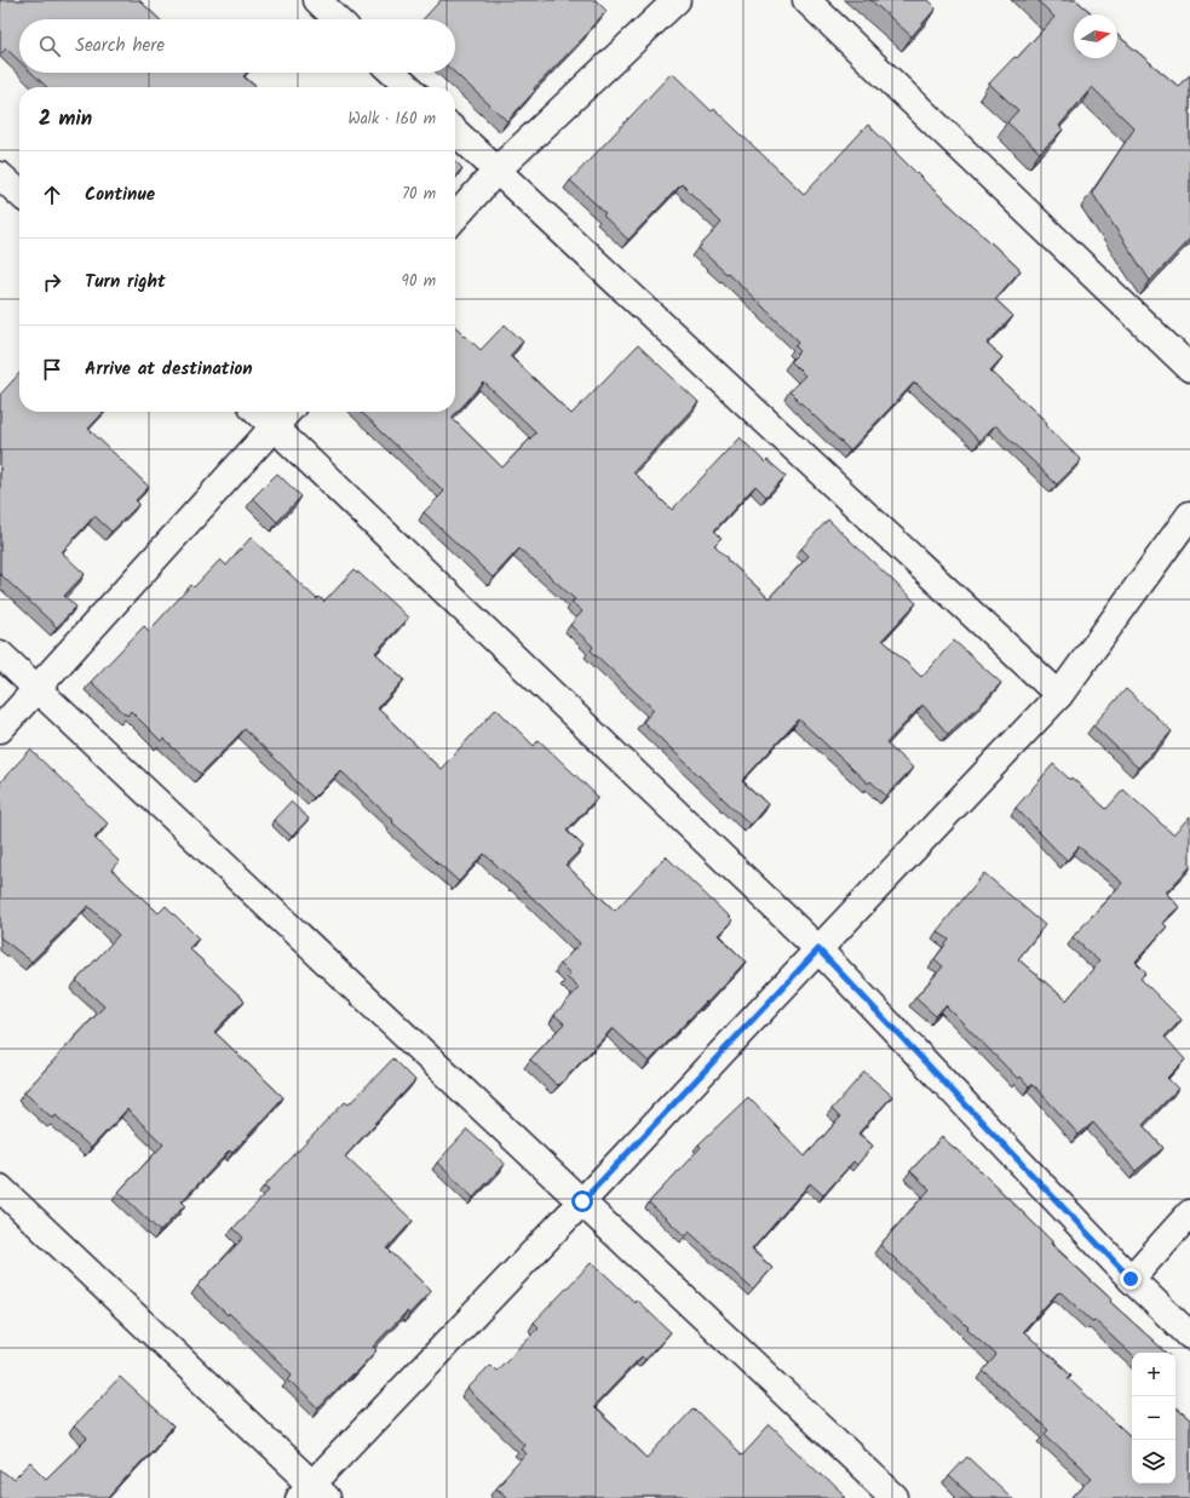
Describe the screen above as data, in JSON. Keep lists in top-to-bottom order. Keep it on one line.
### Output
{"north":"right","page":{"search":"Search here","heading":["2 min","Walk · 160 m"],"list":[["Continue","70 m"],["Turn right","90 m"],"Arrive at destination"],"map_buttons":["+","−"]}}
